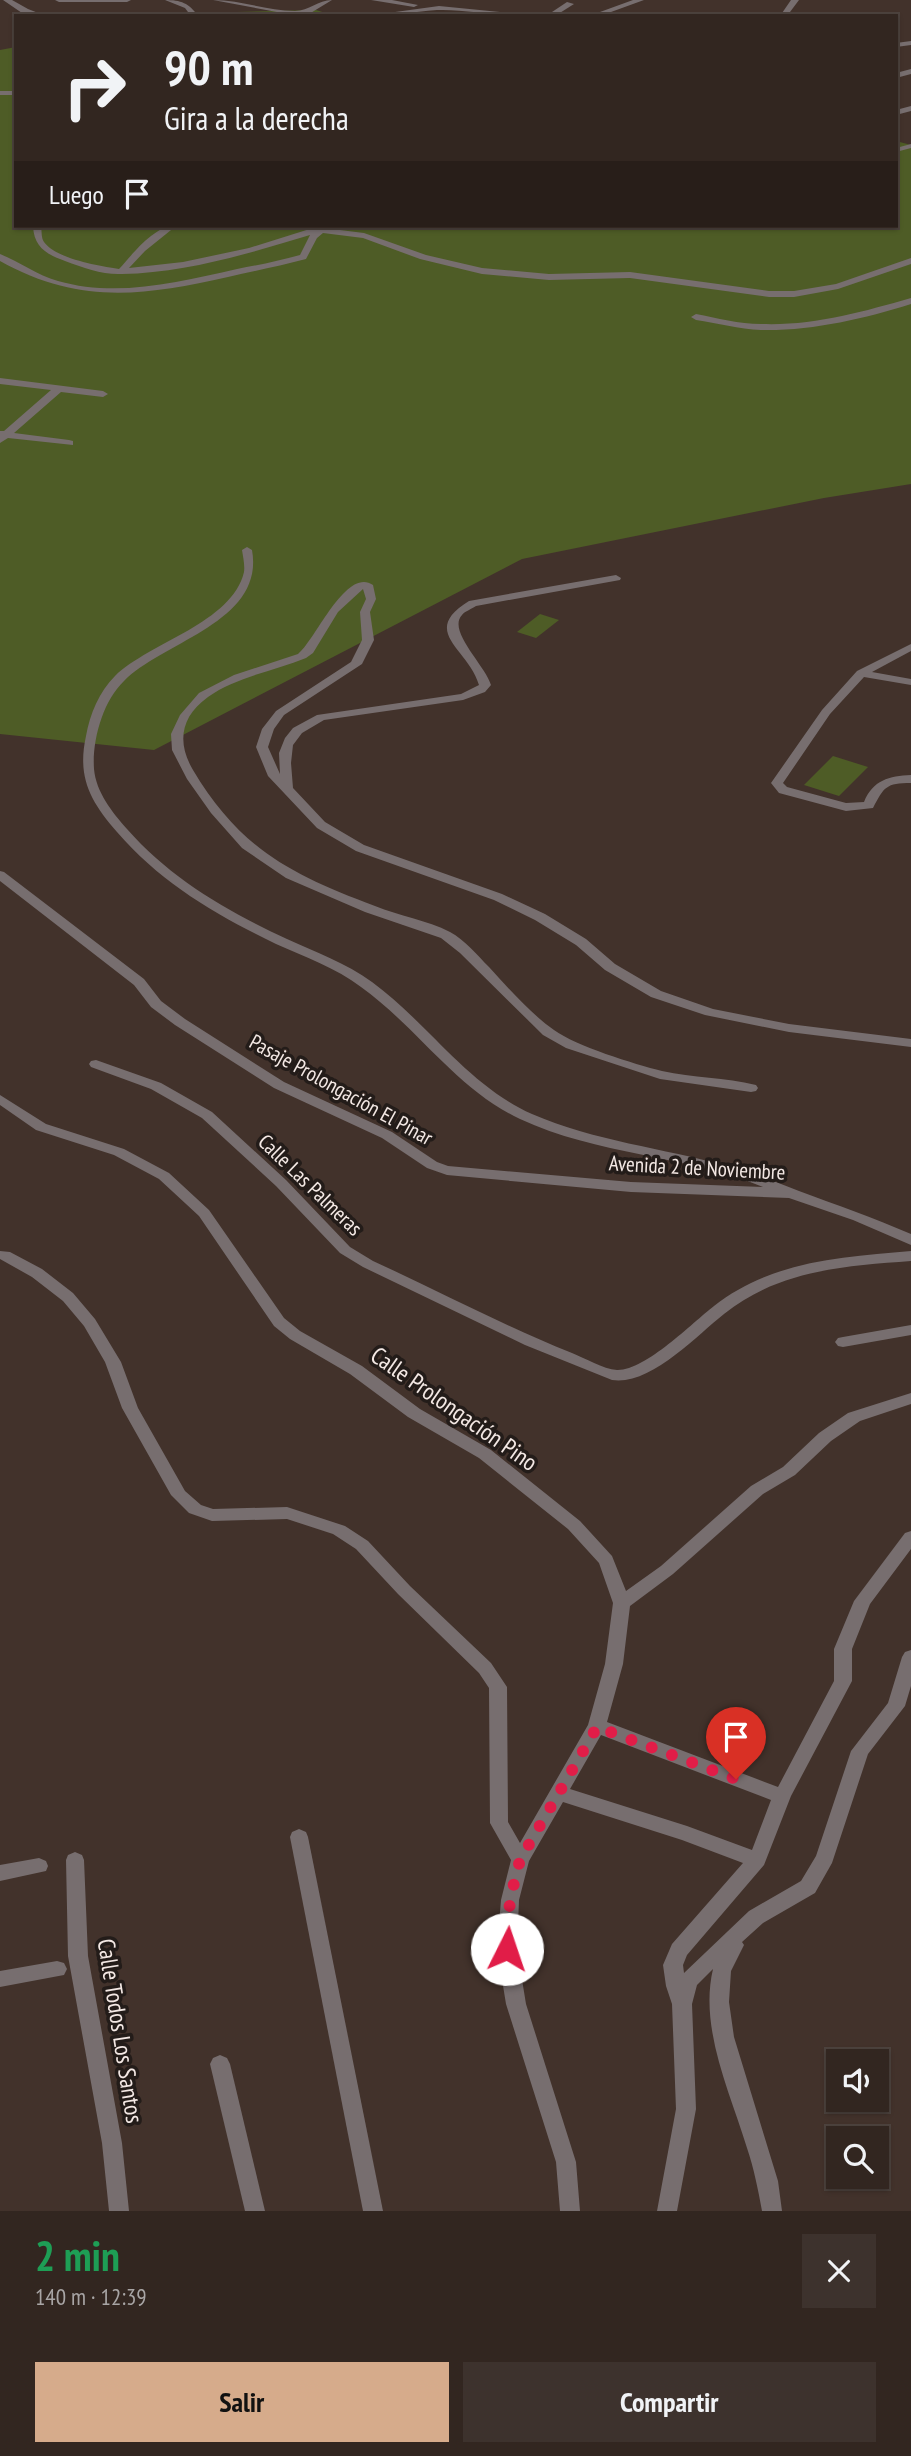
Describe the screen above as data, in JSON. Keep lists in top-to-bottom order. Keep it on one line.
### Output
{"streets":{"street":["Pasaje Prolongación El Pinar","Avenida 2 de Noviembre","Calle Las Palmeras","Calle Prolongación Pino","Calle Todos Los Santos"]},"crossings":[["Pasaje Prolongación El Pinar","Avenida 2 de Noviembre"]],"page":{"turn":["90 m","Gira a la derecha"],"then":"Luego","heading":["2 min","140 m · 12:39"],"buttons":["Salir","Compartir"]}}
